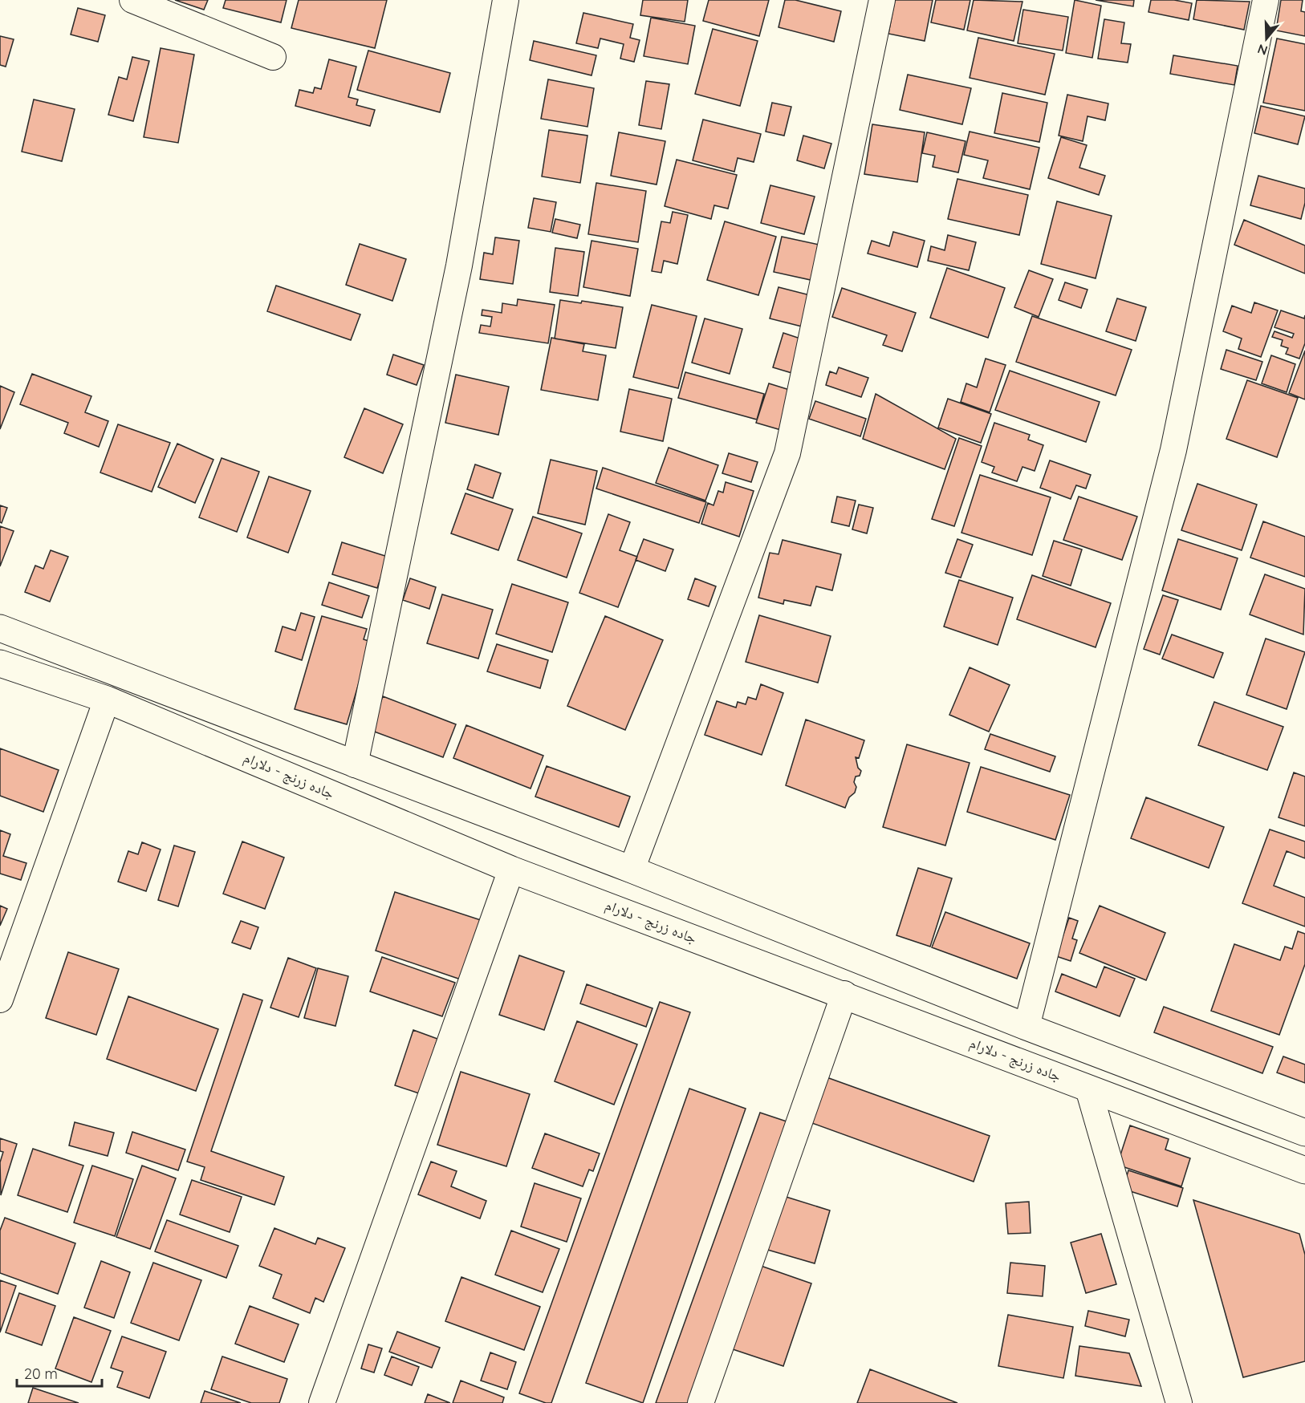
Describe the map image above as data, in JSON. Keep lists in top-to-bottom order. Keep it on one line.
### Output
{"streets":{"highway":["جاده زرنج - دلارام"]},"scale_bar":"20 m","north":"bottom"}
